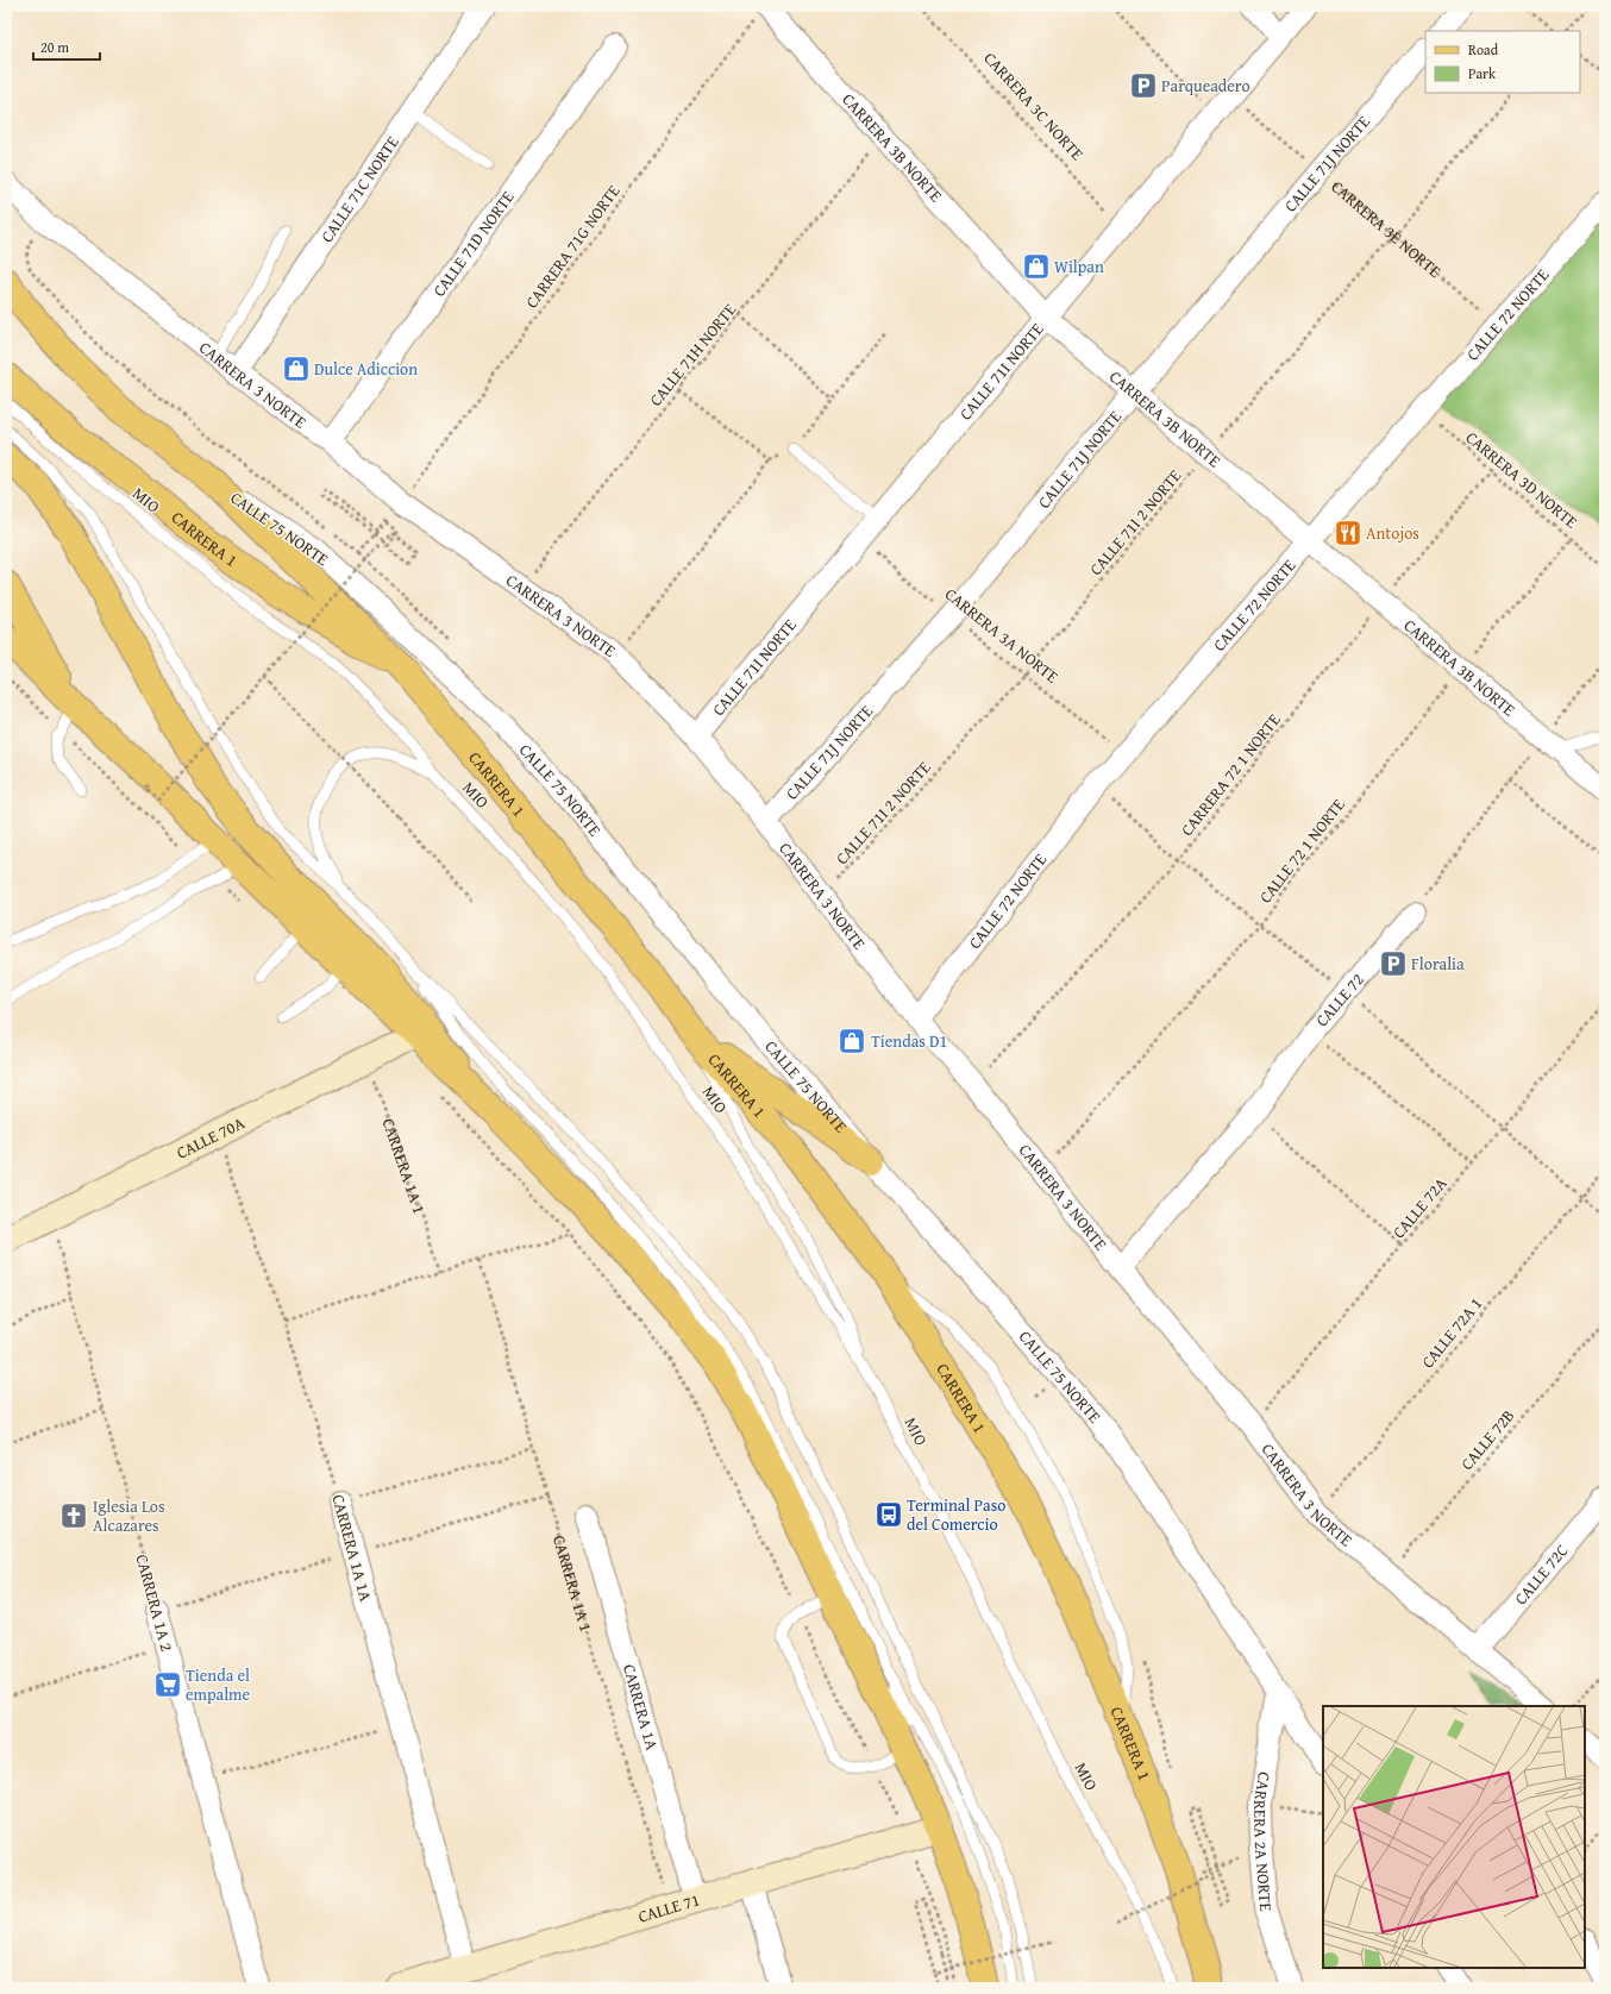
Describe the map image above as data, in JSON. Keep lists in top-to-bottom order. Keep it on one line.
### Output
{"streets":{"main road":["CARRERA 1"],"street":["CARRERA 3B NORTE","CALLE 71J NORTE","CALLE 71C NORTE","CALLE 71D NORTE","CALLE 72 NORTE","CALLE 71I NORTE","CARRERA 3 NORTE","CALLE 75 NORTE","CALLE 72","CALLE 70A","CARRERA 1A 1A","CALLE 72C","CARRERA 1A 2","CARRERA 1A","CARRERA 2A NORTE","CALLE 71"],"lane":["MIO"],"path":["CARRERA 3C NORTE","CARRERA 3E NORTE","CARRERA 71G NORTE","CALLE 71H NORTE","CARRERA 3D NORTE","CALLE 71I 2 NORTE","CARRERA 3A NORTE","CARRERA 72 1 NORTE","CALLE 72 1 NORTE","CARRERA 1A 1","CALLE 72A","CALLE 72A 1","CALLE 72B"]},"crossings":[["CARRERA 3C NORTE","CALLE 71I NORTE"],["CARRERA 3B NORTE","CALLE 71J NORTE"],["CARRERA 3B NORTE","CARRERA 71G NORTE"],["CARRERA 3B NORTE","CALLE 72 NORTE"],["CARRERA 3B NORTE","CALLE 71H NORTE"],["CARRERA 3B NORTE","CALLE 71I NORTE"],["CARRERA 3B NORTE","CALLE 71I 2 NORTE"],["CARRERA 3B NORTE","CARRERA 72 1 NORTE"],["CARRERA 3B NORTE","CALLE 72 1 NORTE"],["CALLE 71J NORTE","CARRERA 3E NORTE"],["CALLE 71J NORTE","CARRERA 3 NORTE"],["CALLE 71J NORTE","CARRERA 3A NORTE"],["CALLE 71C NORTE","CARRERA 3 NORTE"],["CARRERA 3E NORTE","CALLE 72 NORTE"],["CARRERA 3E NORTE","CALLE 71I NORTE"],["CARRERA 3E NORTE","CALLE 71I 2 NORTE"],["CALLE 71D NORTE","CARRERA 3 NORTE"],["CARRERA 71G NORTE","CARRERA 3 NORTE"],["CALLE 72 NORTE","CARRERA 3 NORTE"],["CALLE 72 NORTE","CARRERA 3D NORTE"],["CALLE 72 NORTE","CARRERA 3A NORTE"],["CALLE 71H NORTE","CARRERA 3 NORTE"],["CALLE 71I NORTE","CARRERA 3 NORTE"],["CALLE 71I NORTE","CARRERA 3A NORTE"],["CARRERA 3 NORTE","CALLE 71I 2 NORTE"],["CARRERA 3 NORTE","CARRERA 72 1 NORTE"],["CARRERA 3 NORTE","CALLE 72 1 NORTE"],["CARRERA 3 NORTE","CALLE 72"],["CARRERA 3 NORTE","CALLE 72A"],["CARRERA 3 NORTE","CALLE 72A 1"],["CARRERA 3 NORTE","CALLE 72B"],["CARRERA 3 NORTE","CALLE 72C"],["CARRERA 3D NORTE","CARRERA 72 1 NORTE"],["CARRERA 3D NORTE","CALLE 72 1 NORTE"],["MIO","CARRERA 1"],["CALLE 71I 2 NORTE","CARRERA 3A NORTE"],["CALLE 75 NORTE","CARRERA 2A NORTE"],["CALLE 70A","CARRERA 1A 1"],["CALLE 70A","CARRERA 1A 1A"],["CALLE 70A","CARRERA 1A 2"],["CARRERA 1A 1","CALLE 71"],["CARRERA 1A 1A","CALLE 71"],["CARRERA 1A","CALLE 71"]],"places":{"parking":["Parqueadero","Floralia"],"shop":["Wilpan","Dulce Adiccion","Tiendas D1"],"restaurant":["Antojos"],"bus stop":["Terminal Paso del Comercio"],"church":["Iglesia Los Alcazares"],"supermarket":["Tienda el empalme"]},"legend":["Road","Park"],"scale_bar":"20 m"}
